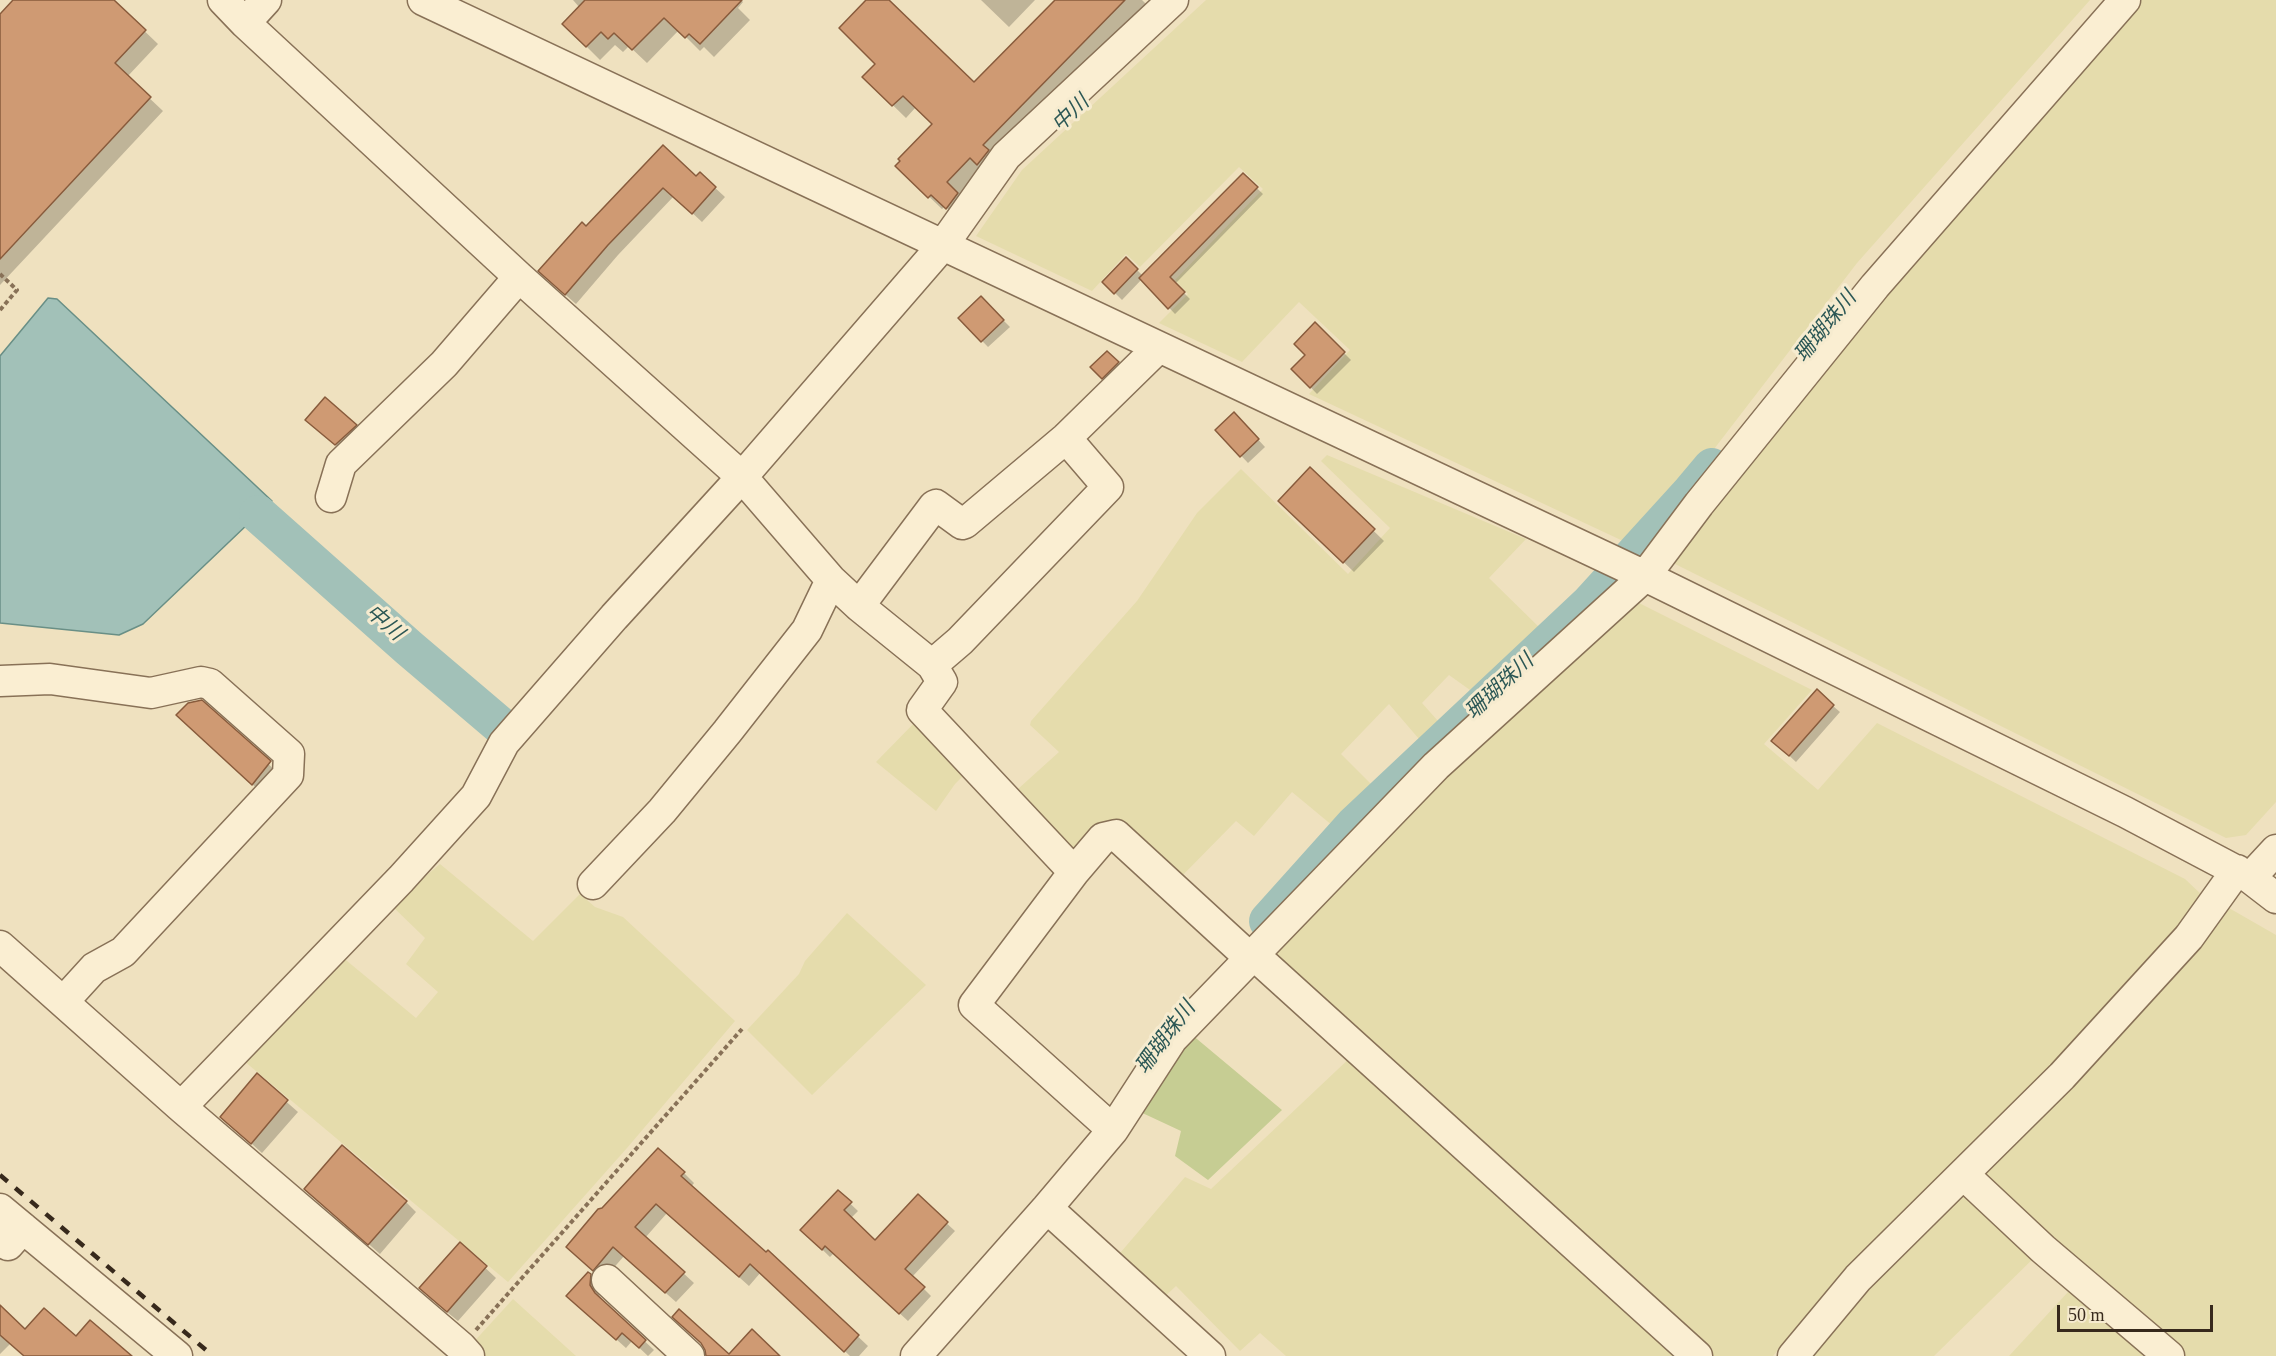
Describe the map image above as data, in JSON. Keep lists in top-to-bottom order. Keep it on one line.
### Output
{"water":["中川","珊瑚珠川"],"scale_bar":"50 m"}
